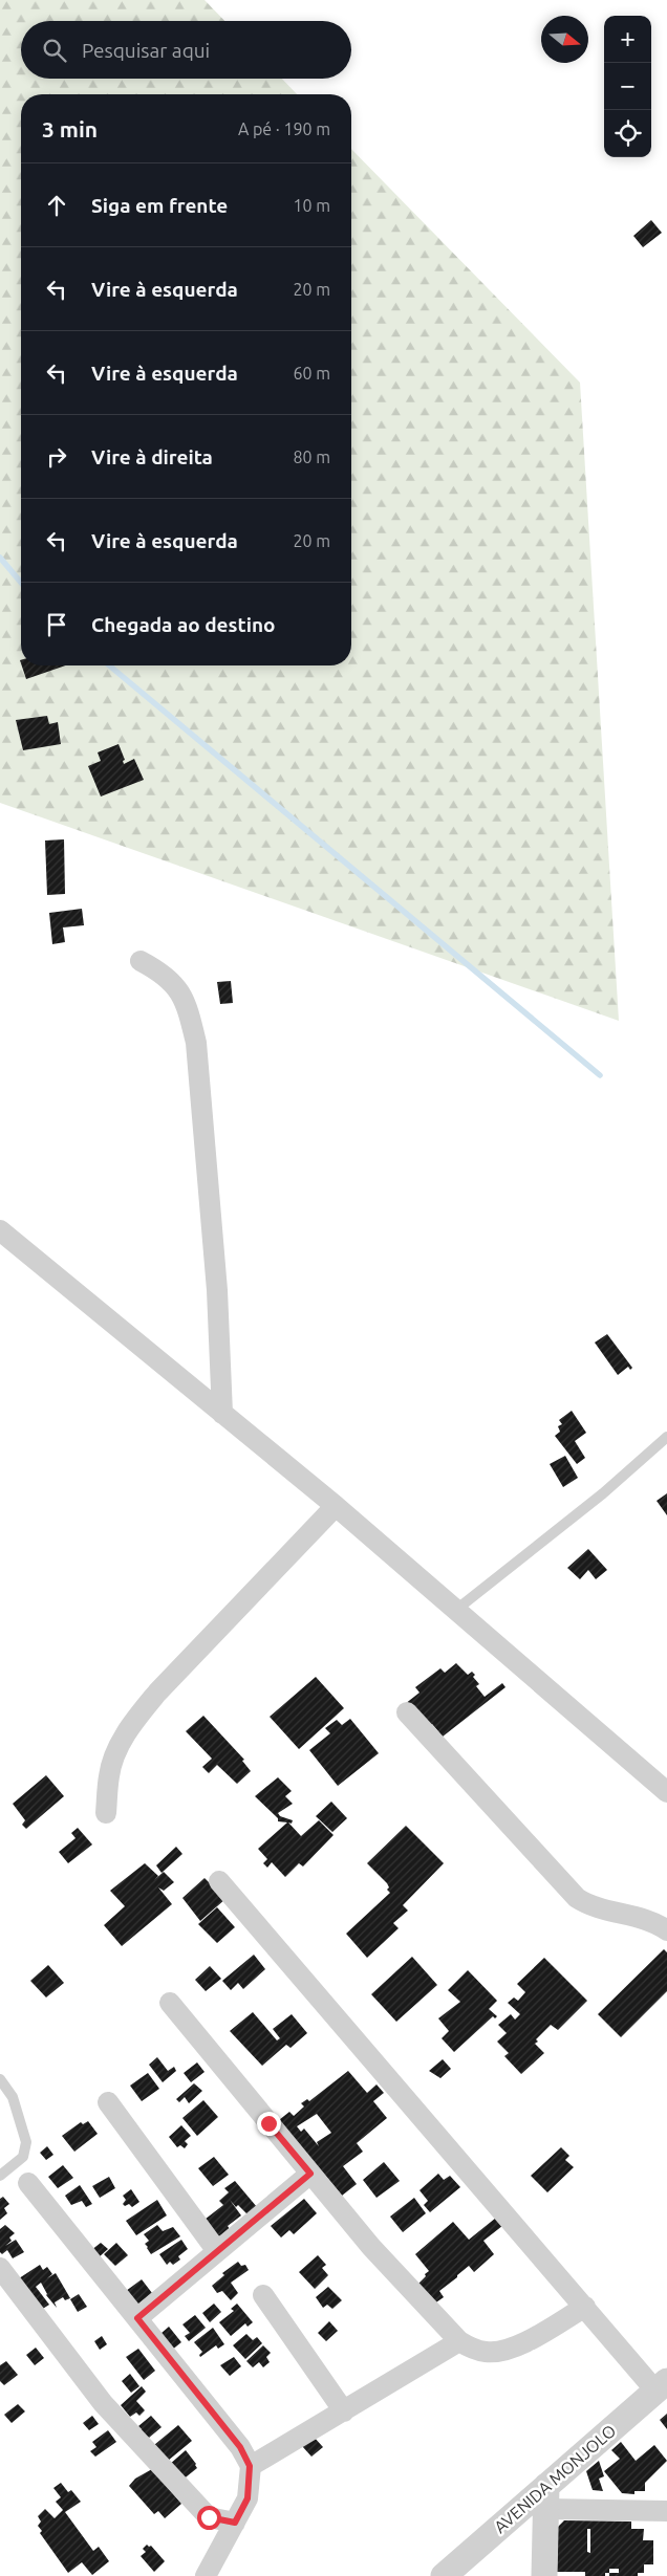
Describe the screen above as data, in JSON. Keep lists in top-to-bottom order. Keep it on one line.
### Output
{"streets":{"street":["AVENIDA MONJOLO"]},"north":"right","page":{"map_buttons":["+","−"],"search":"Pesquisar aqui","heading":["3 min","A pé · 190 m"],"list":[["Siga em frente","10 m"],["Vire à esquerda","20 m"],["Vire à esquerda","60 m"],["Vire à direita","80 m"],["Vire à esquerda","20 m"],"Chegada ao destino"]}}
